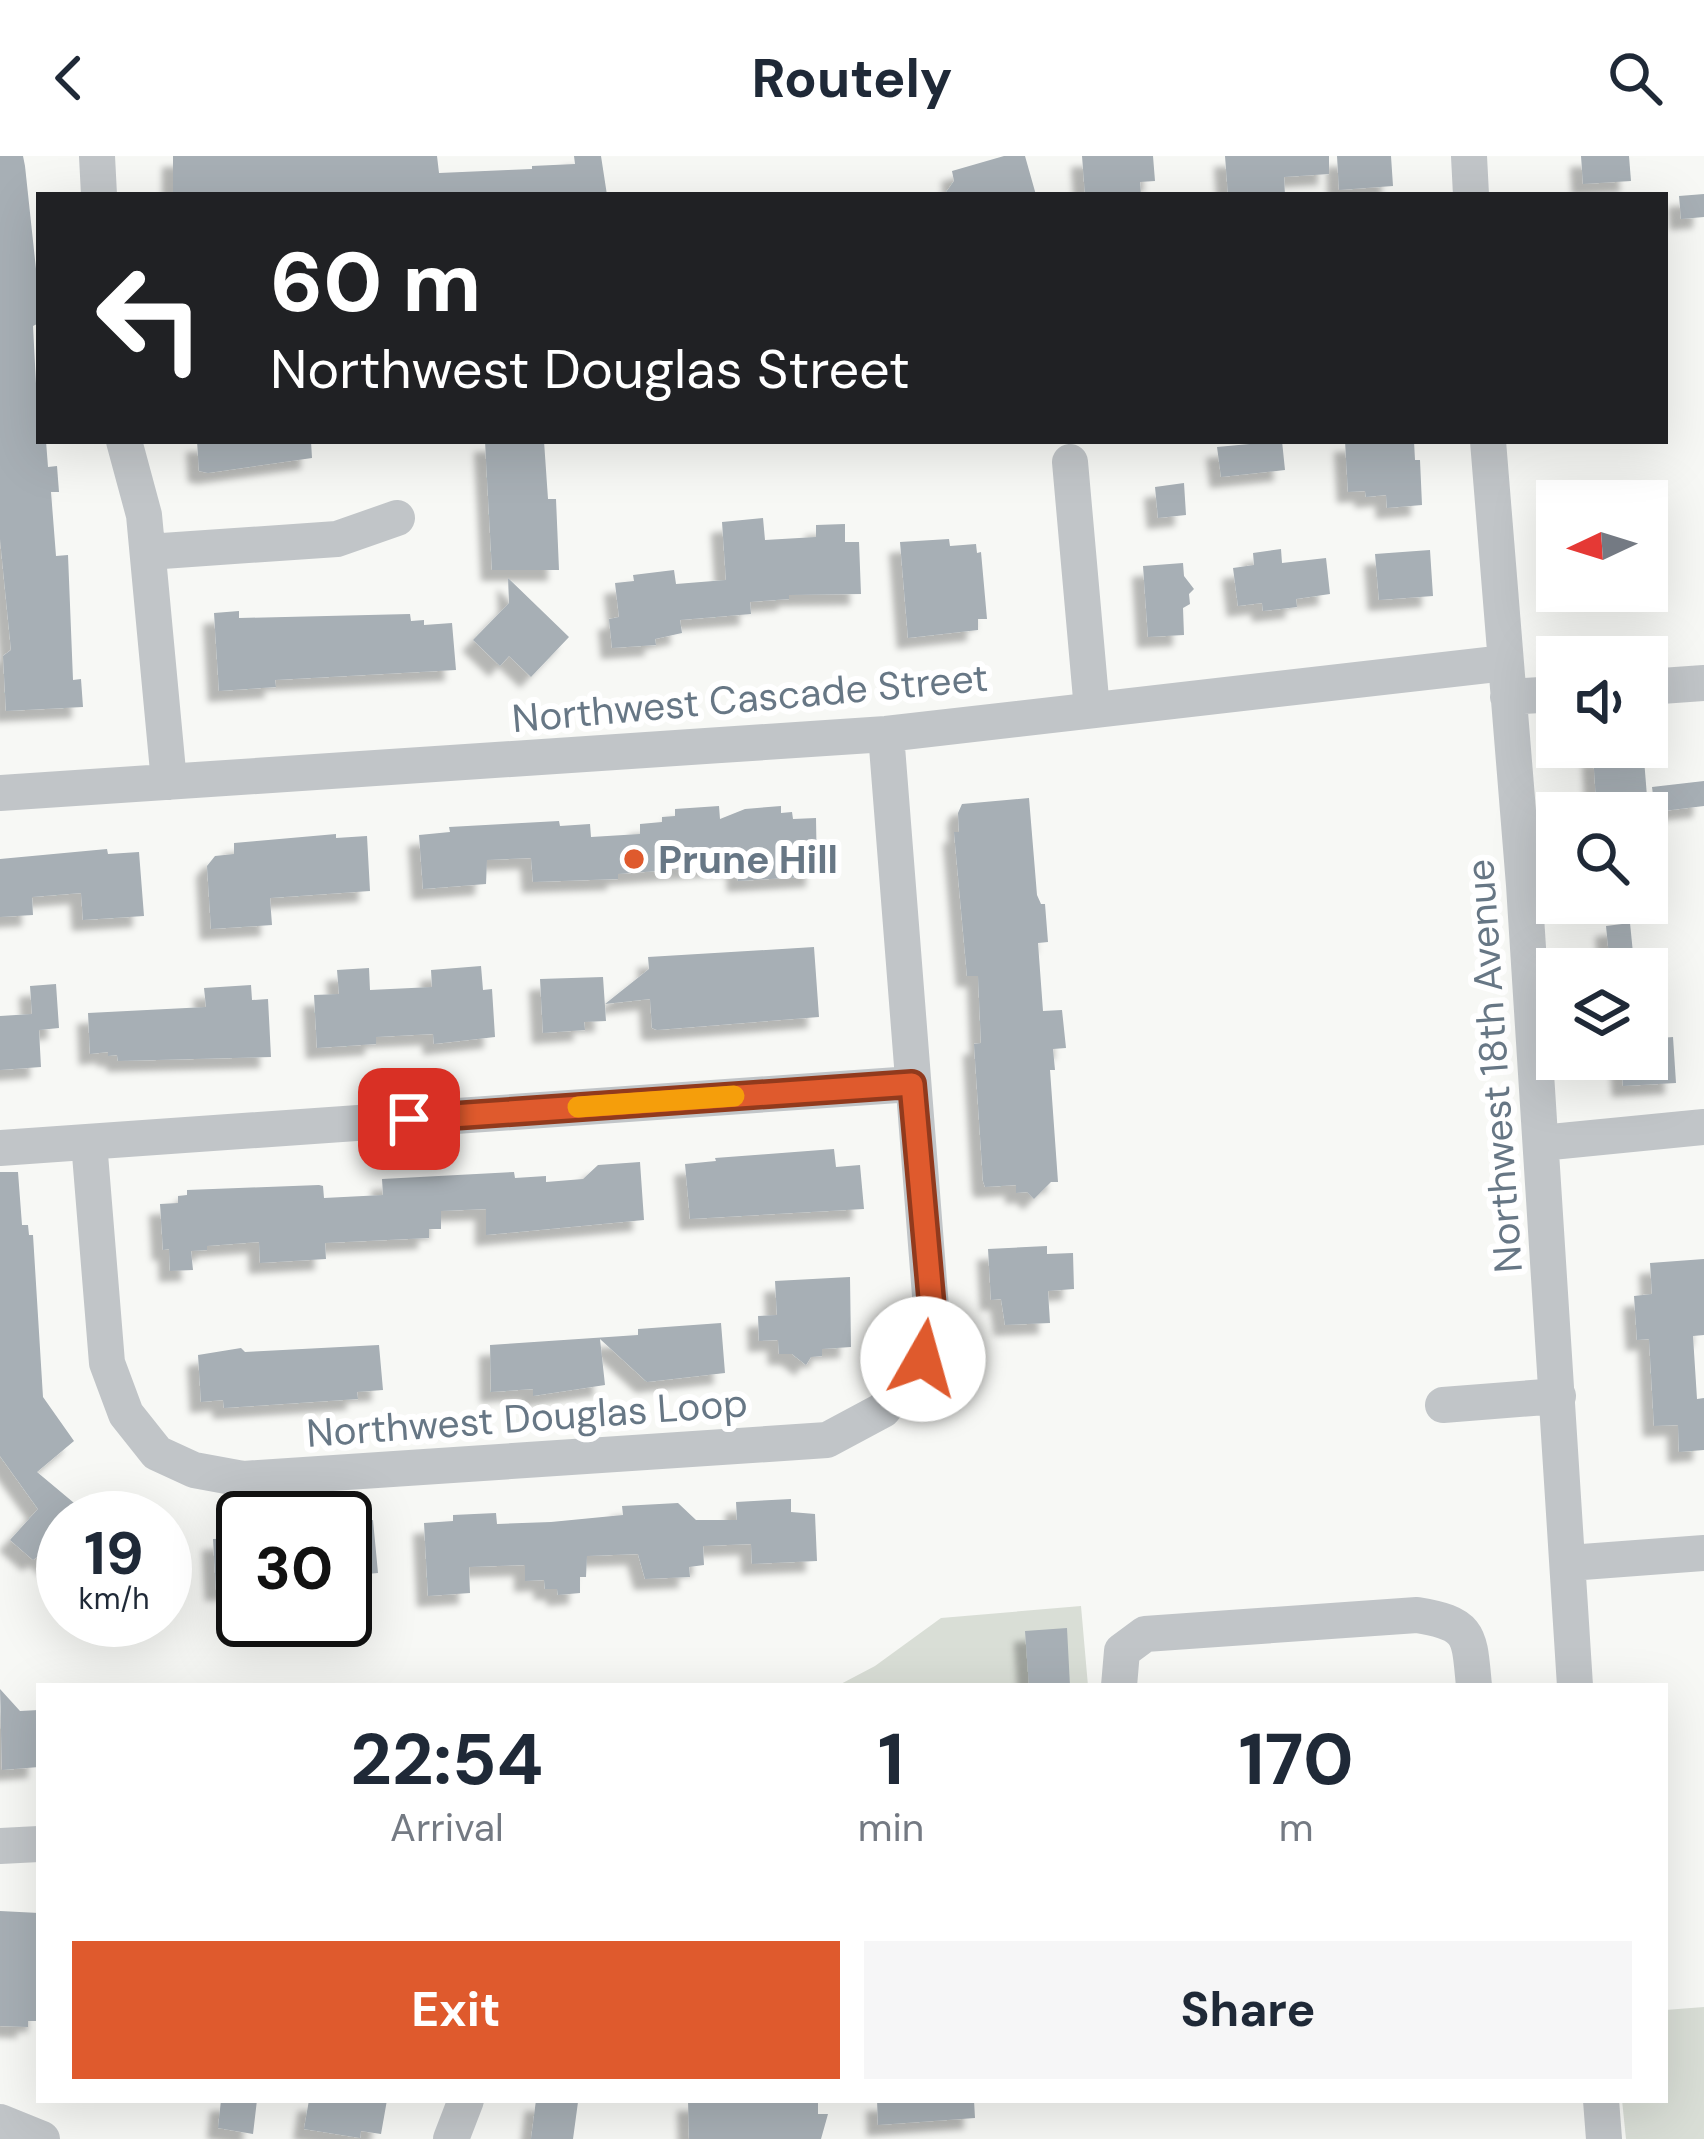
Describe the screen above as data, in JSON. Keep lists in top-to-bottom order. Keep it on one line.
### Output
{"streets":{"street":["Northwest Cascade Street","Northwest 18th Avenue","Northwest Douglas Loop"]},"crossings":[["Northwest Cascade Street","Northwest 18th Avenue"],["Northwest Cascade Street","Northwest Douglas Loop"]],"places":["Prune Hill"],"north":"left","page":{"header":"Routely","turn":["60 m","Northwest Douglas Street"],"speed":"19 km/h","limit":"30","eta":["22:54","Arrival","1","min","170","m"],"buttons":["Exit","Share"]}}
